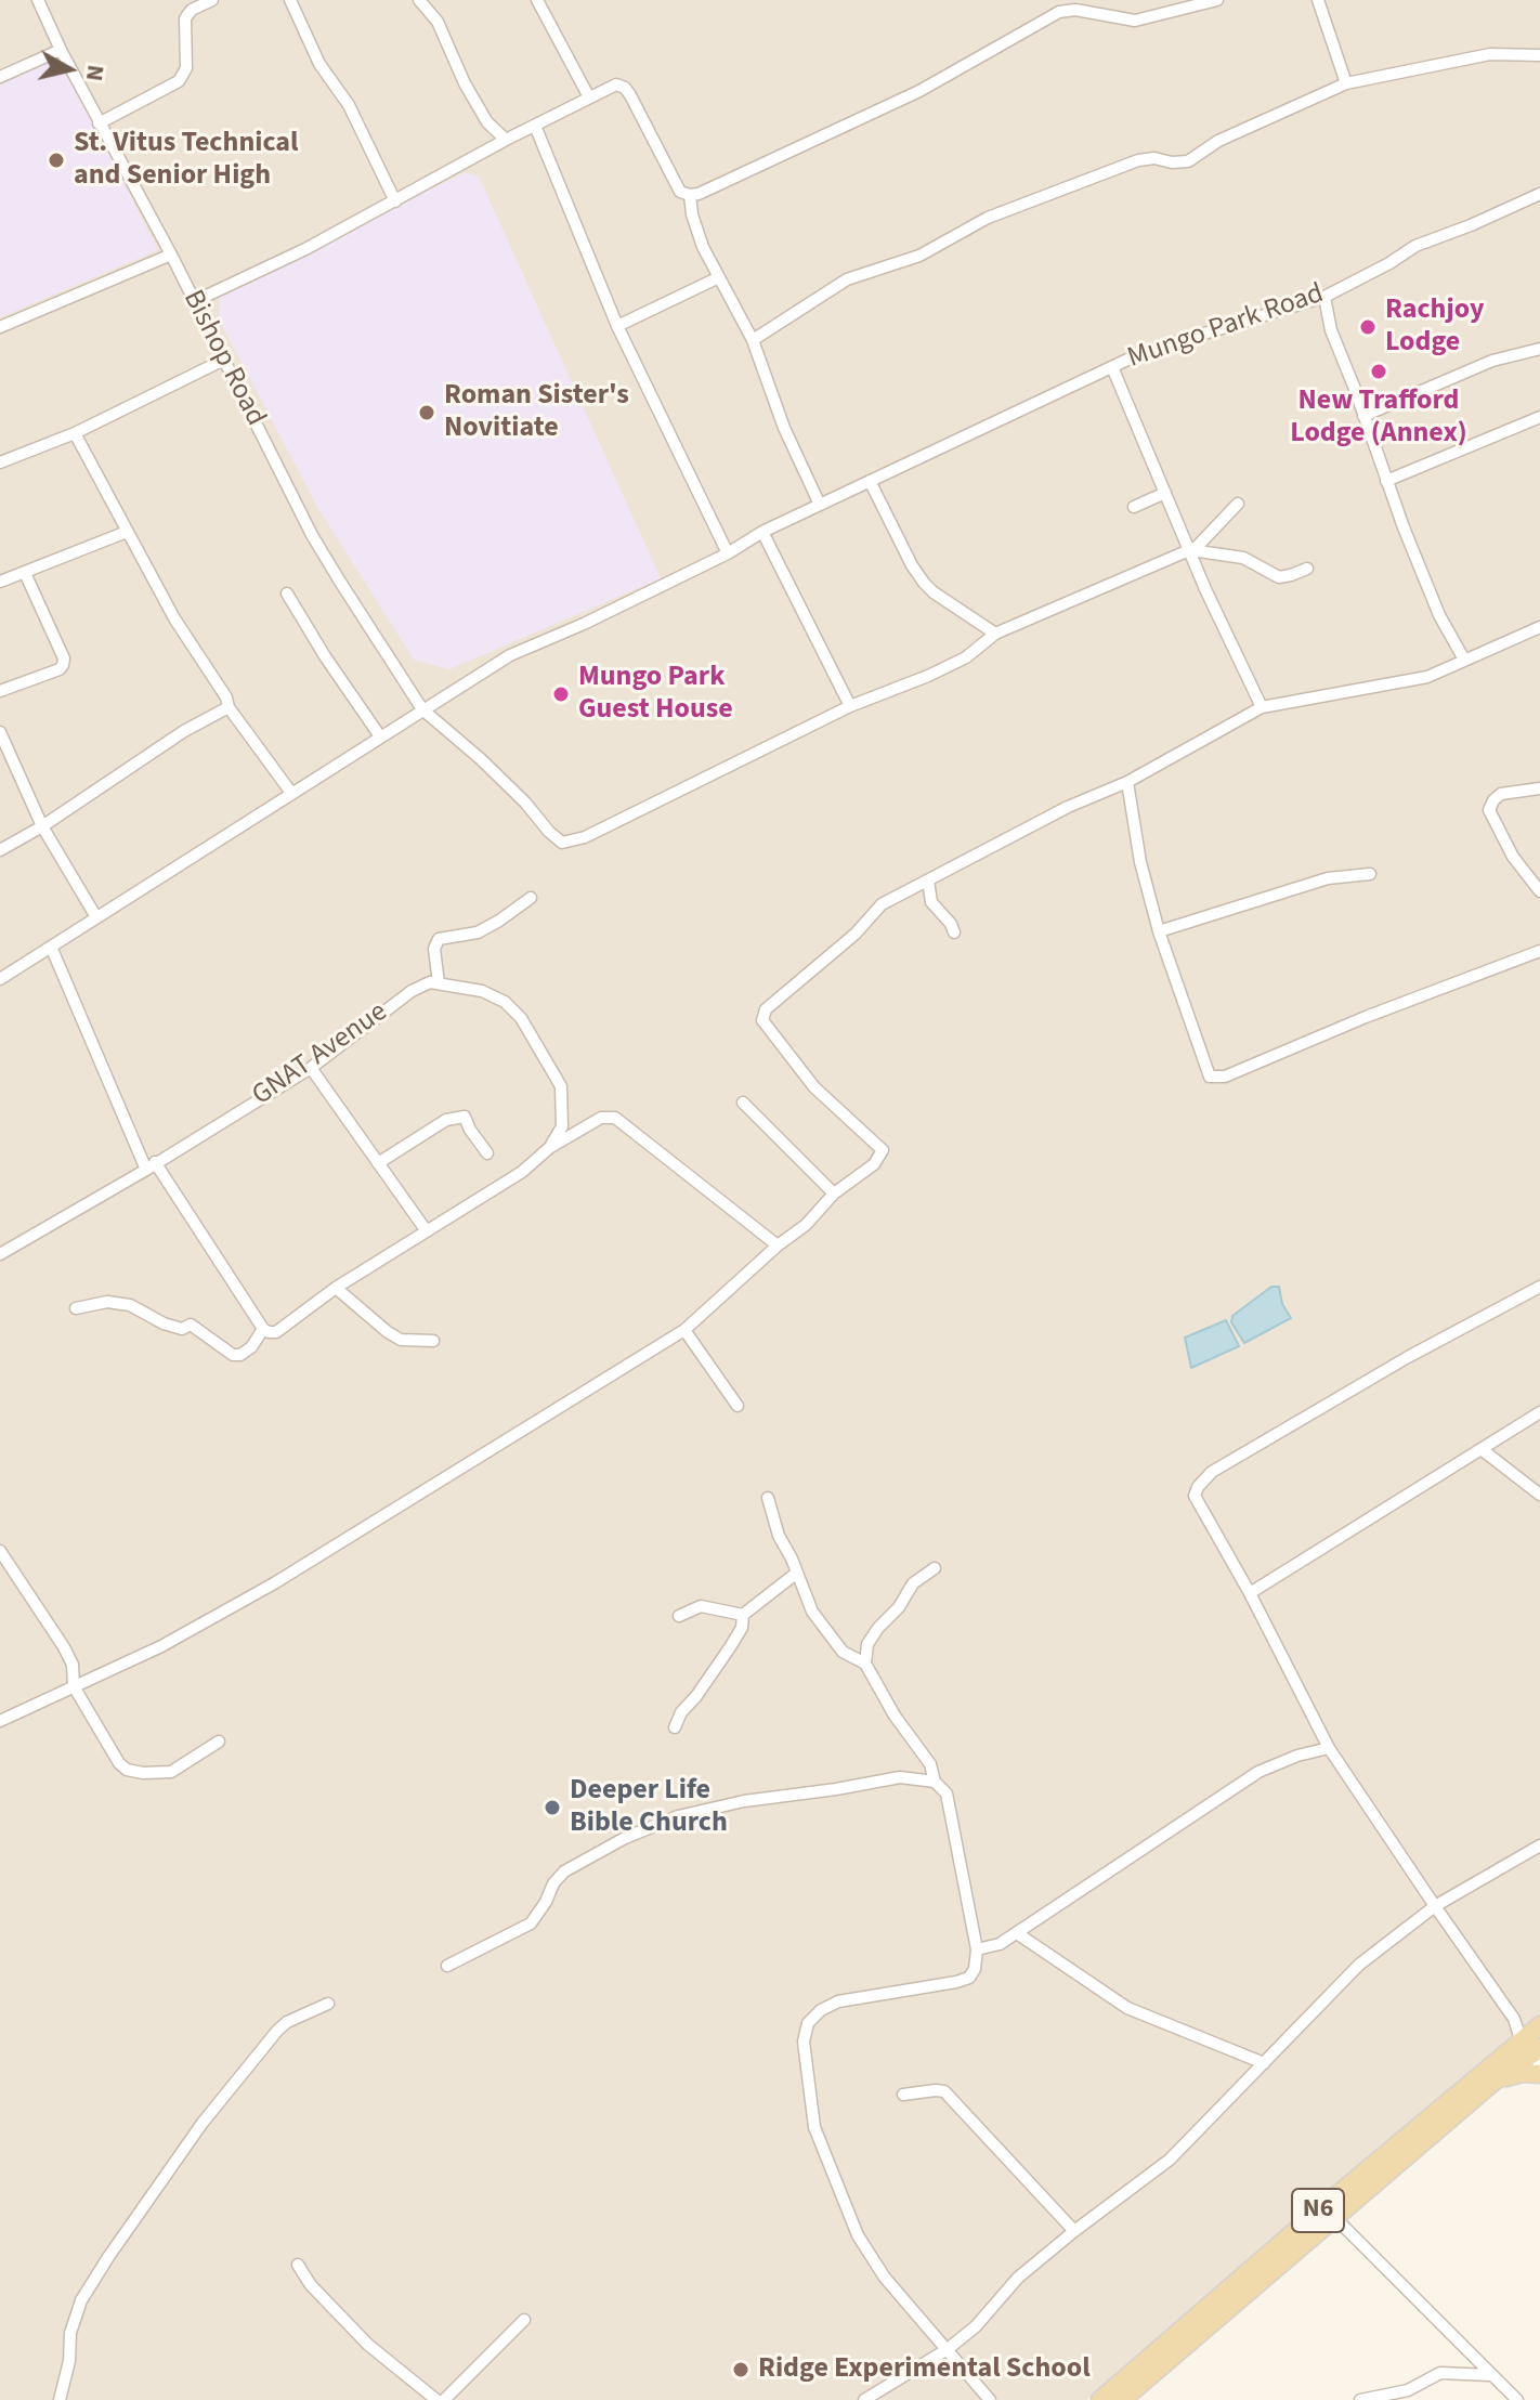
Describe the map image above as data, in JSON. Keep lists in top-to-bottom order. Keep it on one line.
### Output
{"streets":{"main road":["N6"],"street":["Mungo Park Road","Bishop Road","GNAT Avenue"]},"crossings":[["Mungo Park Road","Bishop Road"]],"places":["St. Vitus Technical and Senior High","Rachjoy Lodge","New Trafford Lodge (Annex)","Roman Sister's Novitiate","Mungo Park Guest House","Deeper Life Bible Church","Ridge Experimental School"],"north":"right"}
